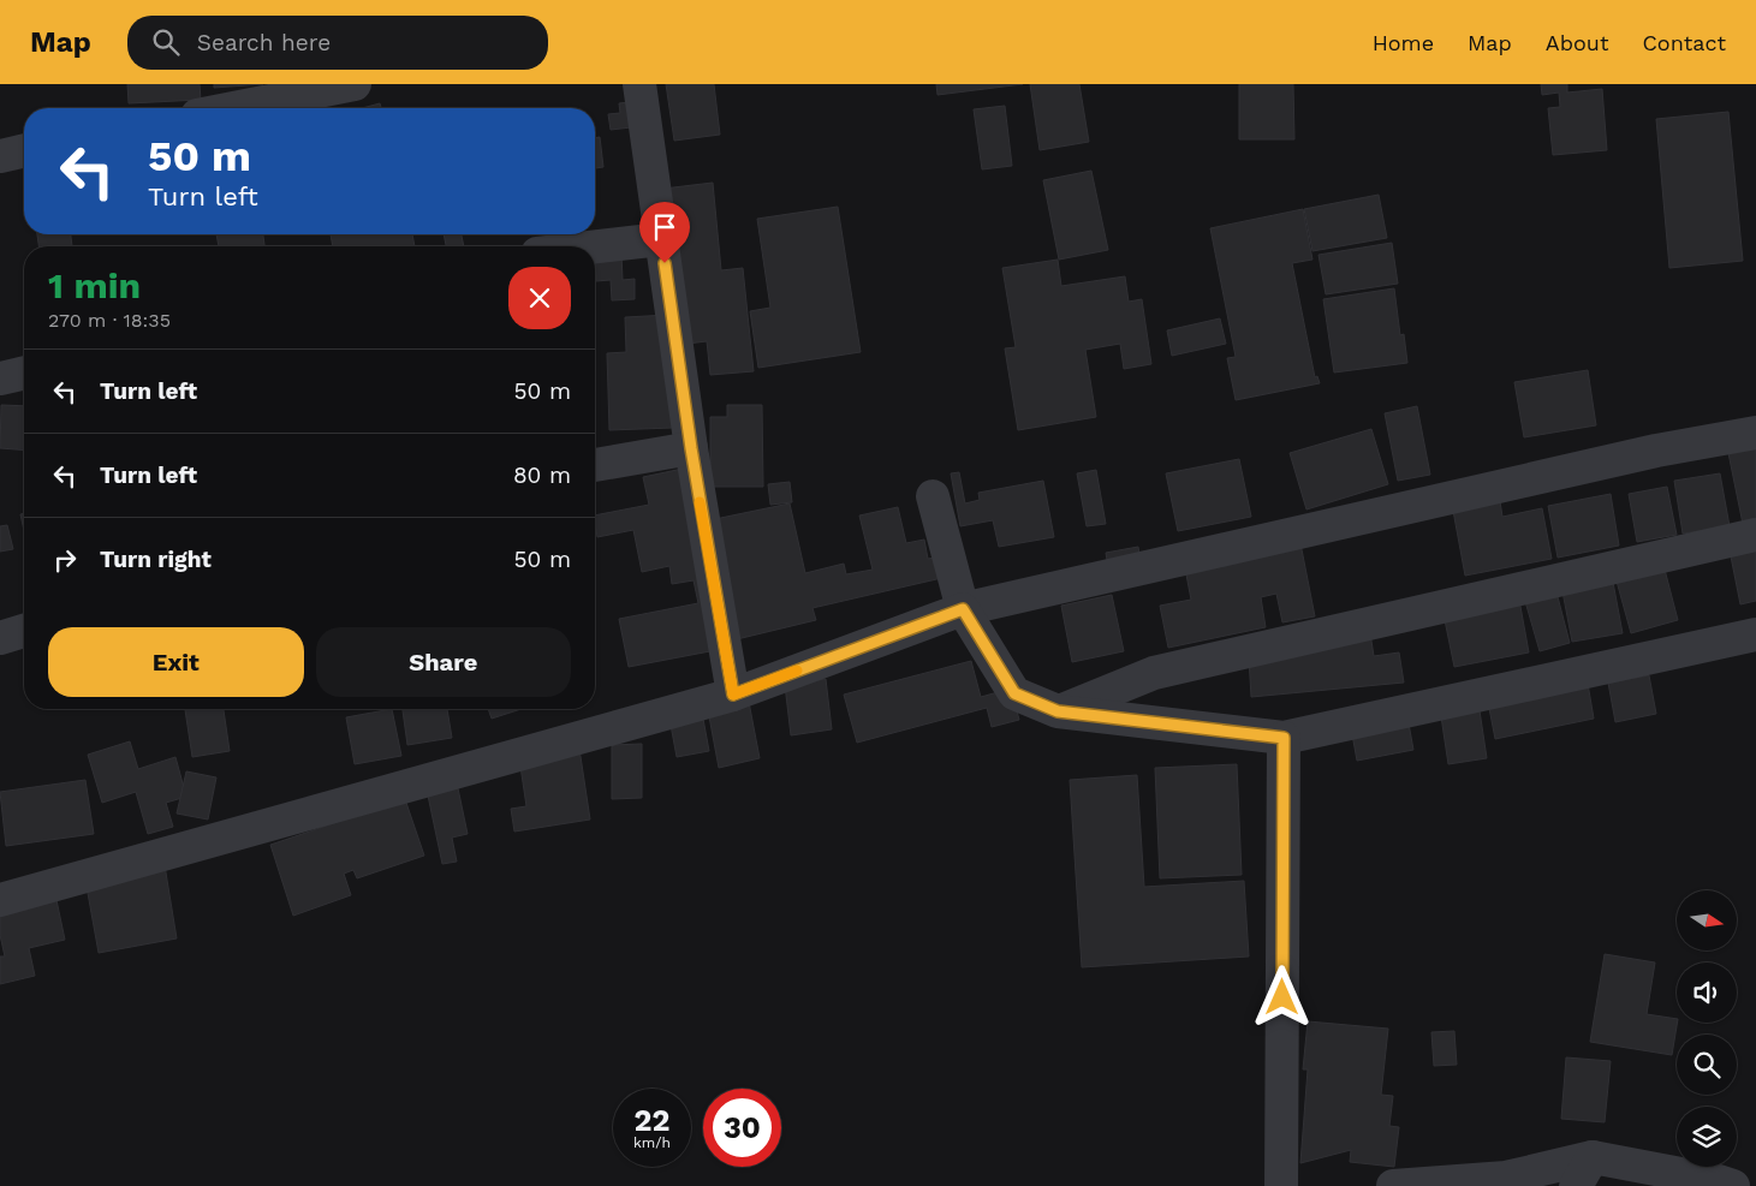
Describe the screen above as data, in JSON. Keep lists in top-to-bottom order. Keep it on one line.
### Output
{"north":"right","page":{"header":"Map","search":"Search here","nav":["Home","Map","About","Contact"],"turn":["50 m","Turn left"],"heading":["1 min","270 m · 18:35"],"list":[{"name":"Turn left","value":"50 m"},{"name":"Turn left","value":"80 m"},{"name":"Turn right","value":"50 m"}],"buttons":["Exit","Share"],"speed":"22 km/h","limit":"30"}}
